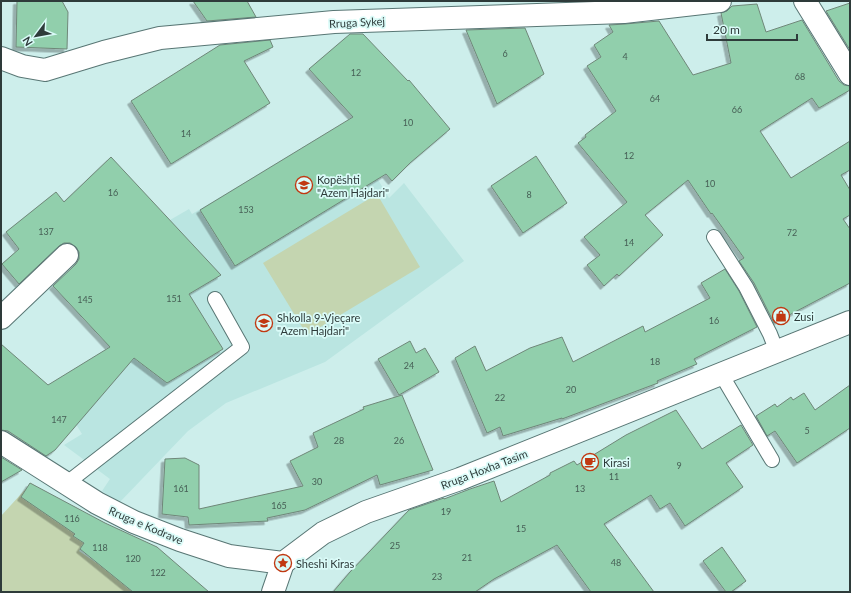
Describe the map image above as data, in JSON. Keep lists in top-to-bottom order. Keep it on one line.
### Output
{"streets":{"street":["Rruga Sykej","Rruga Hoxha Tasim","Rruga e Kodrave"]},"crossings":[["Rruga Hoxha Tasim","Rruga e Kodrave"]],"places":{"school or university":["Kopështi \"Azem Hajdari\"","Shkolla 9-Vjeçare \"Azem Hajdari\""],"shop":["Zusi"],"cafe":["Kirasi"],"place":["Sheshi Kiras"]},"house_numbers":["6","4","12","68","64","66","10","14","12","10","16","8","153","137","72","14","151","145","16","18","24","20","22","147","5","28","26","9","11","30","161","13","165","19","116","15","25","118","21","120","48","122","23"],"scale_bar":"20 m","north":"bottom left"}
